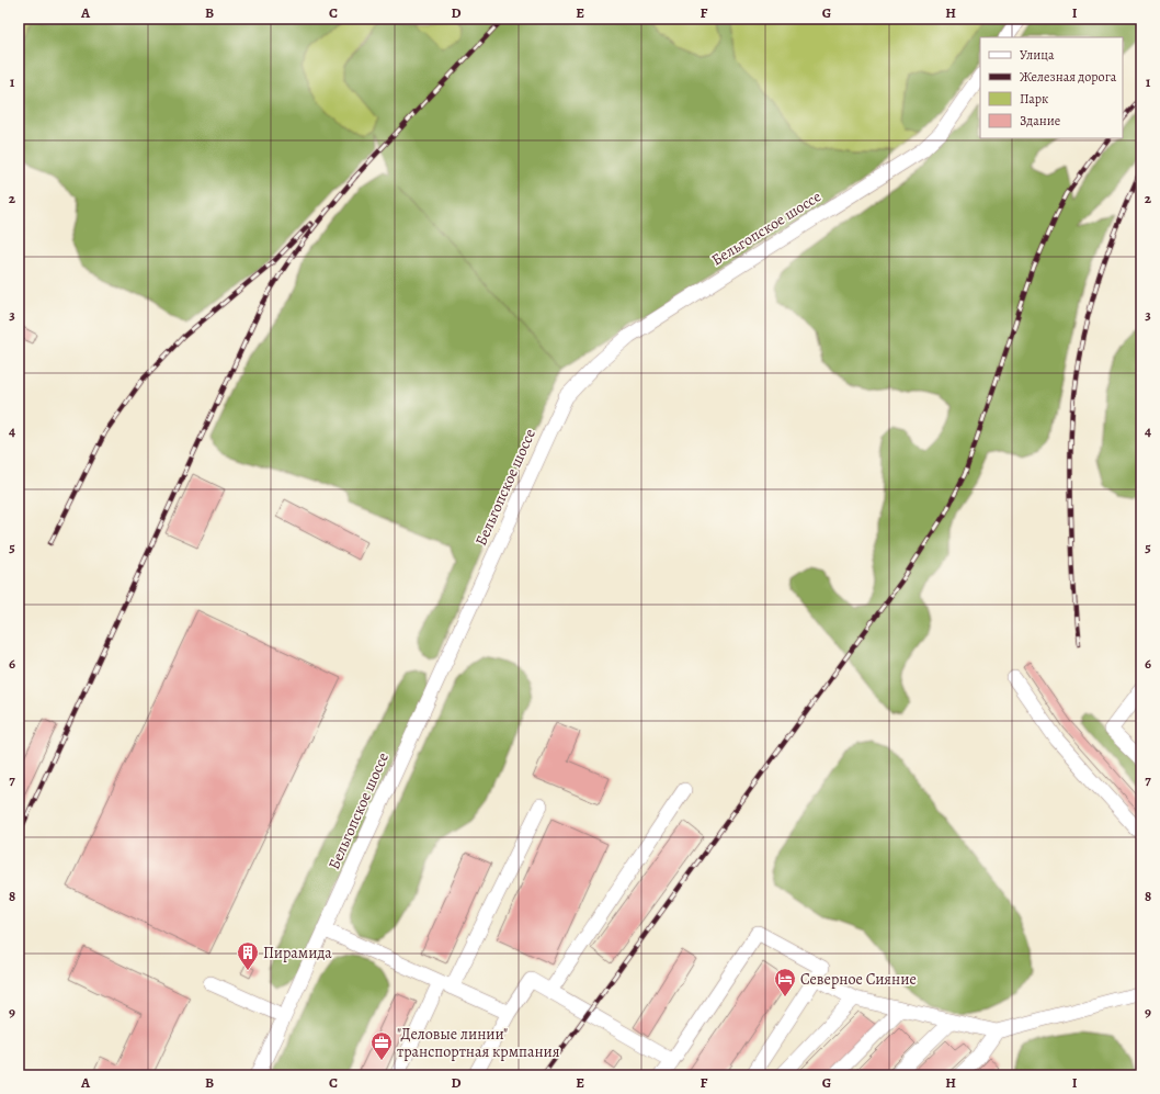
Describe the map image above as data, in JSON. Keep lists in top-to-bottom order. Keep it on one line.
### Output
{"streets":{"street":["Бельгопское шоссе"]},"places":{"building":["Пирамида"],"hotel":["Северное Сияние"],"office":["\"Деловые линии\" транспортная крмпания"]},"legend":["Улица","Железная дорога","Парк","Здание"],"grid":{"columns":["A","B","C","D","E","F","G","H","I"],"rows":["1","2","3","4","5","6","7","8","9"]}}
